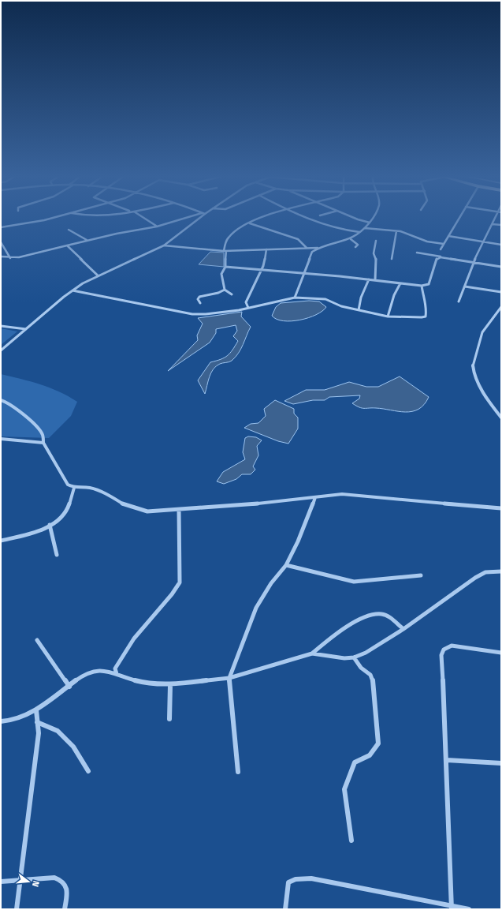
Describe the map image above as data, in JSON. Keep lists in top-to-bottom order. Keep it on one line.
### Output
{"north":"right"}
